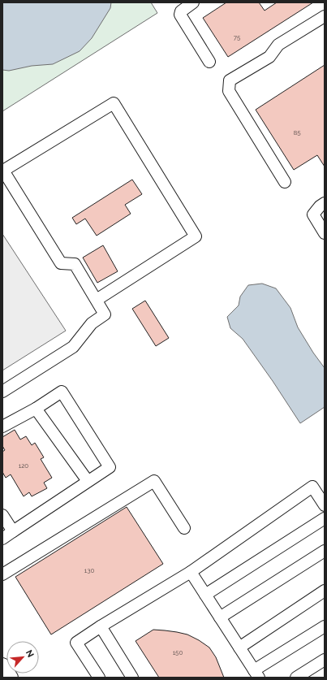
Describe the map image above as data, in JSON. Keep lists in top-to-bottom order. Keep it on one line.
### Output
{"house_numbers":["75","85","120","130","150"],"north":"top right"}
